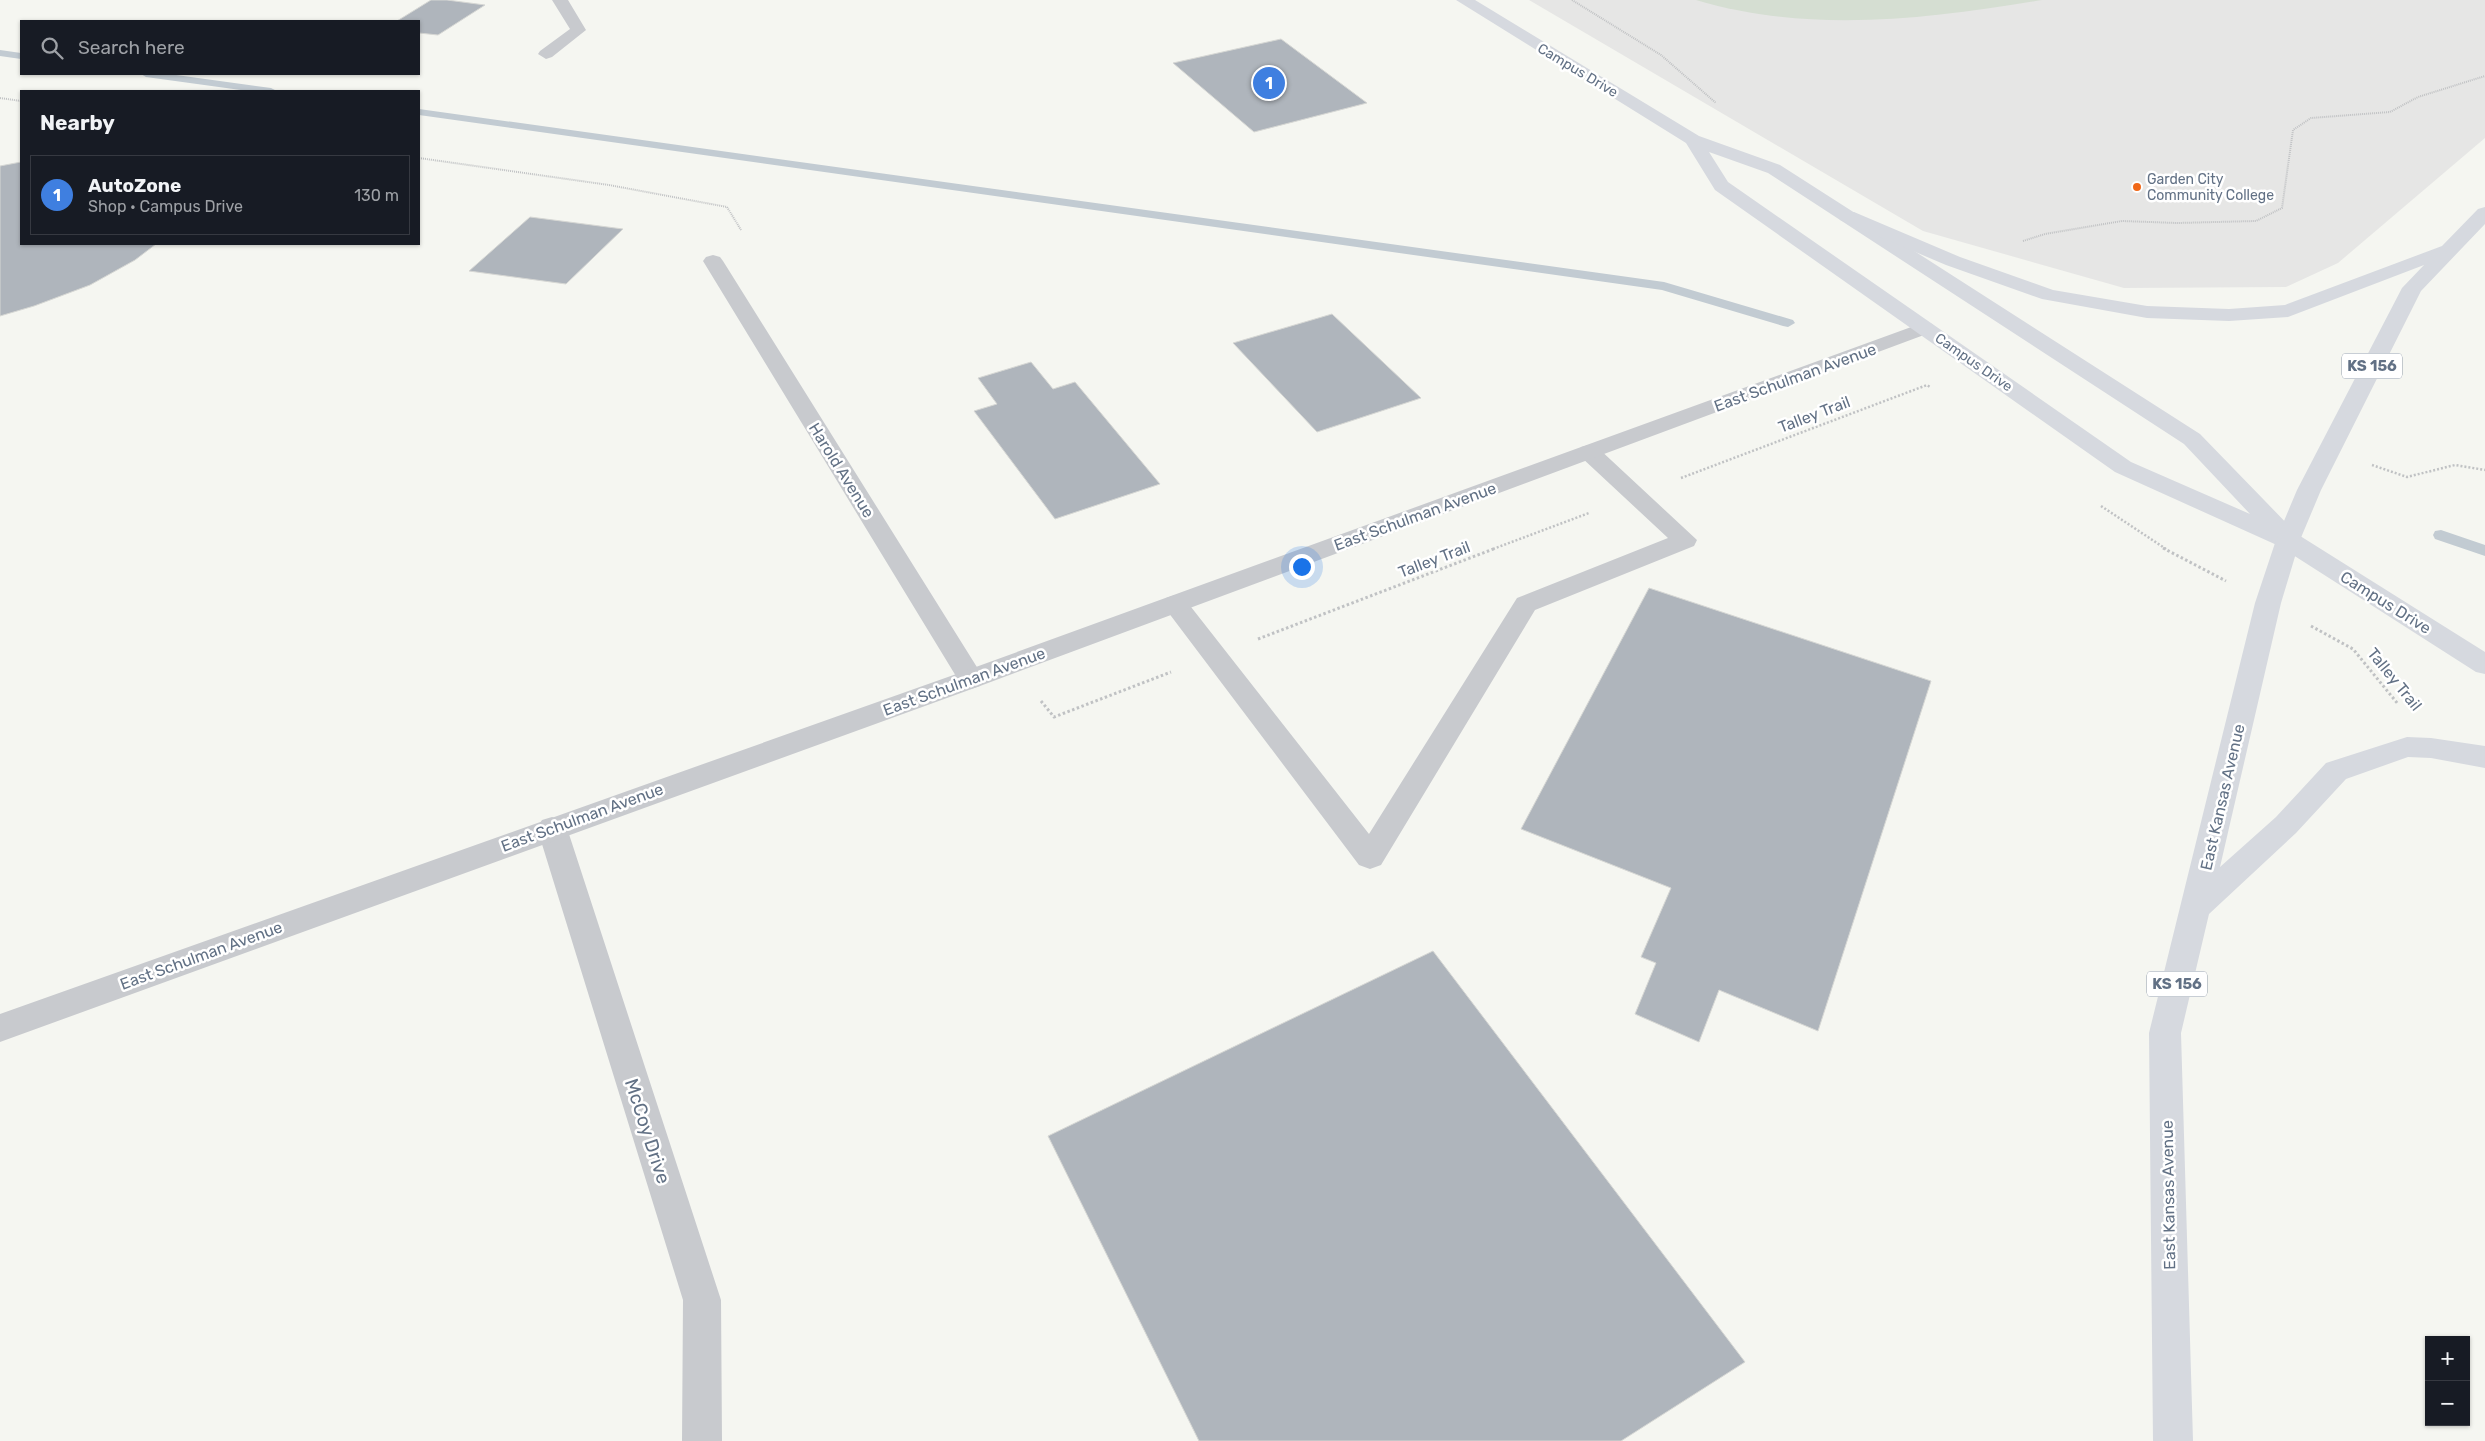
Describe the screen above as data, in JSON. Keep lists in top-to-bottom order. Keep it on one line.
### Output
{"streets":{"main road":["Campus Drive","KS 156","East Kansas Avenue"],"street":["East Schulman Avenue","Harold Avenue","McCoy Drive"],"path":["Talley Trail"]},"crossings":[["Campus Drive","East Schulman Avenue"],["Campus Drive","East Kansas Avenue"],["East Schulman Avenue","Harold Avenue"],["East Schulman Avenue","McCoy Drive"]],"places":["Garden City Community College"],"page":{"search":"Search here","pins":"1","heading":"Nearby","list":[{"mark":"1","name":"AutoZone","note":"Shop · Campus Drive","value":"130 m"}],"map_buttons":["+","−"]}}
